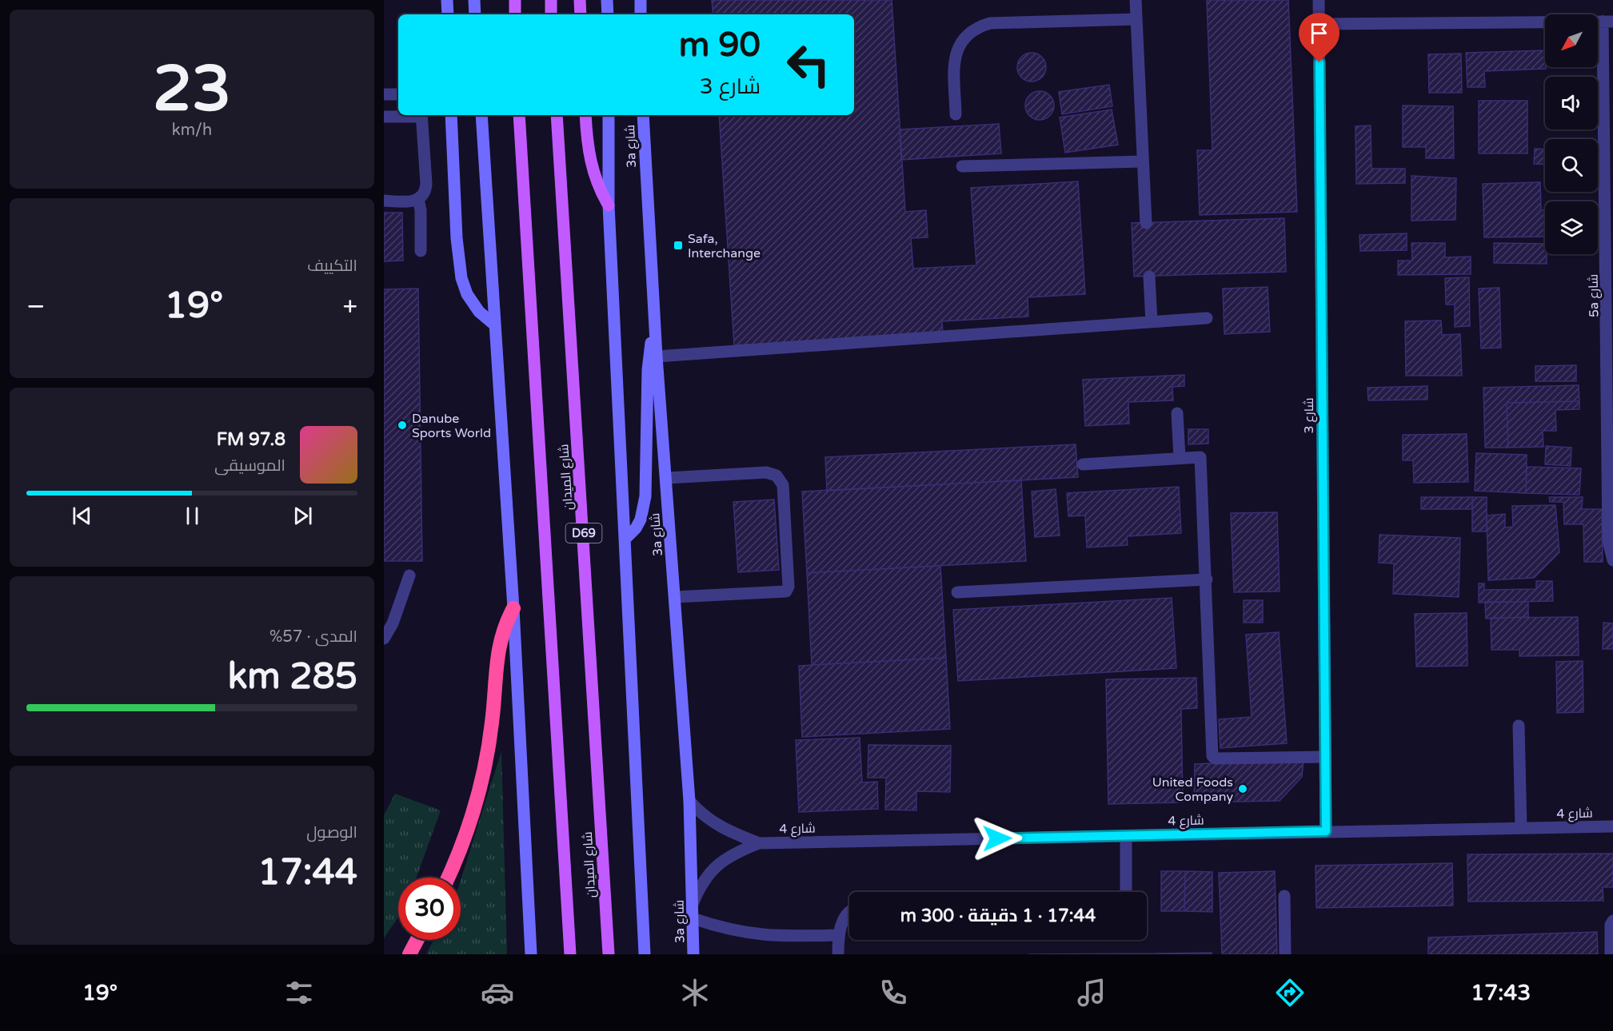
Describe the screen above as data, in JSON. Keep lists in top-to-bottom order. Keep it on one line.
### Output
{"streets":{"main road":["3a شارع","شارع الميدان","D69"],"street":["5a شارع","شارع 3","شارع 4"]},"crossings":[["3a شارع","شارع 4"],["شارع 3","شارع 4"]],"places":{"transit":["Safa, Interchange"],"other":["Danube Sports World","United Foods Company"]},"north":"bottom left","page":{"tile":[["23","km/h"],"التكييف",["المدى · 57%","285 km"],["الوصول","17:44"]],"turn":["90 m","شارع 3"],"heat":["−","19°","+"],"song":["97.8 FM","الموسيقى"],"limit":"30","trip":"17:44 · 1 دقيقة · 300 m","tabs":["17:43","19°"]}}
